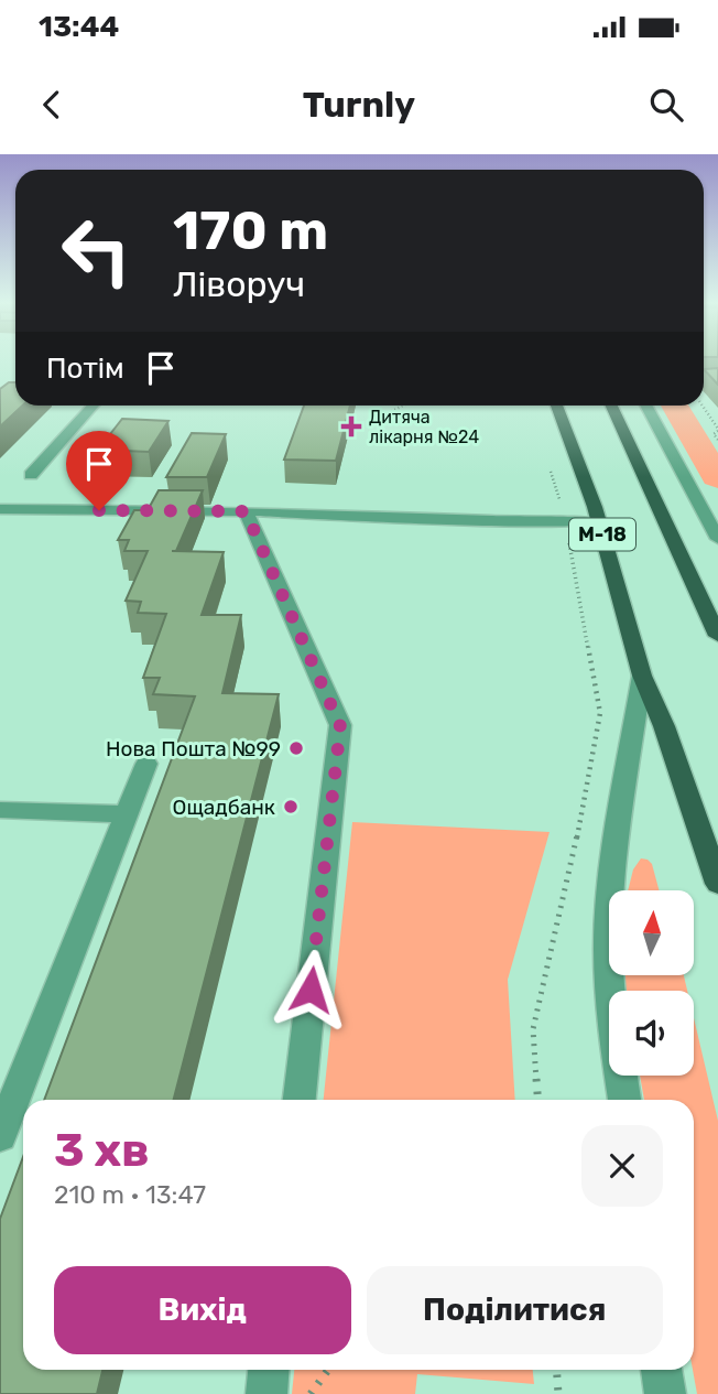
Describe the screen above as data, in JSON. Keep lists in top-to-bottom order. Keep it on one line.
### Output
{"streets":{"main road":["М-18"]},"places":{"health":["Дитяча лікарня №24"],"other":["Нова Пошта №99","Ощадбанк"]},"north":"top","page":{"status":"13:44","header":"Turnly","turn":["170 m","Ліворуч"],"then":"Потім","heading":["3 хв","210 m · 13:47"],"buttons":["Вихід","Поділитися"]}}
